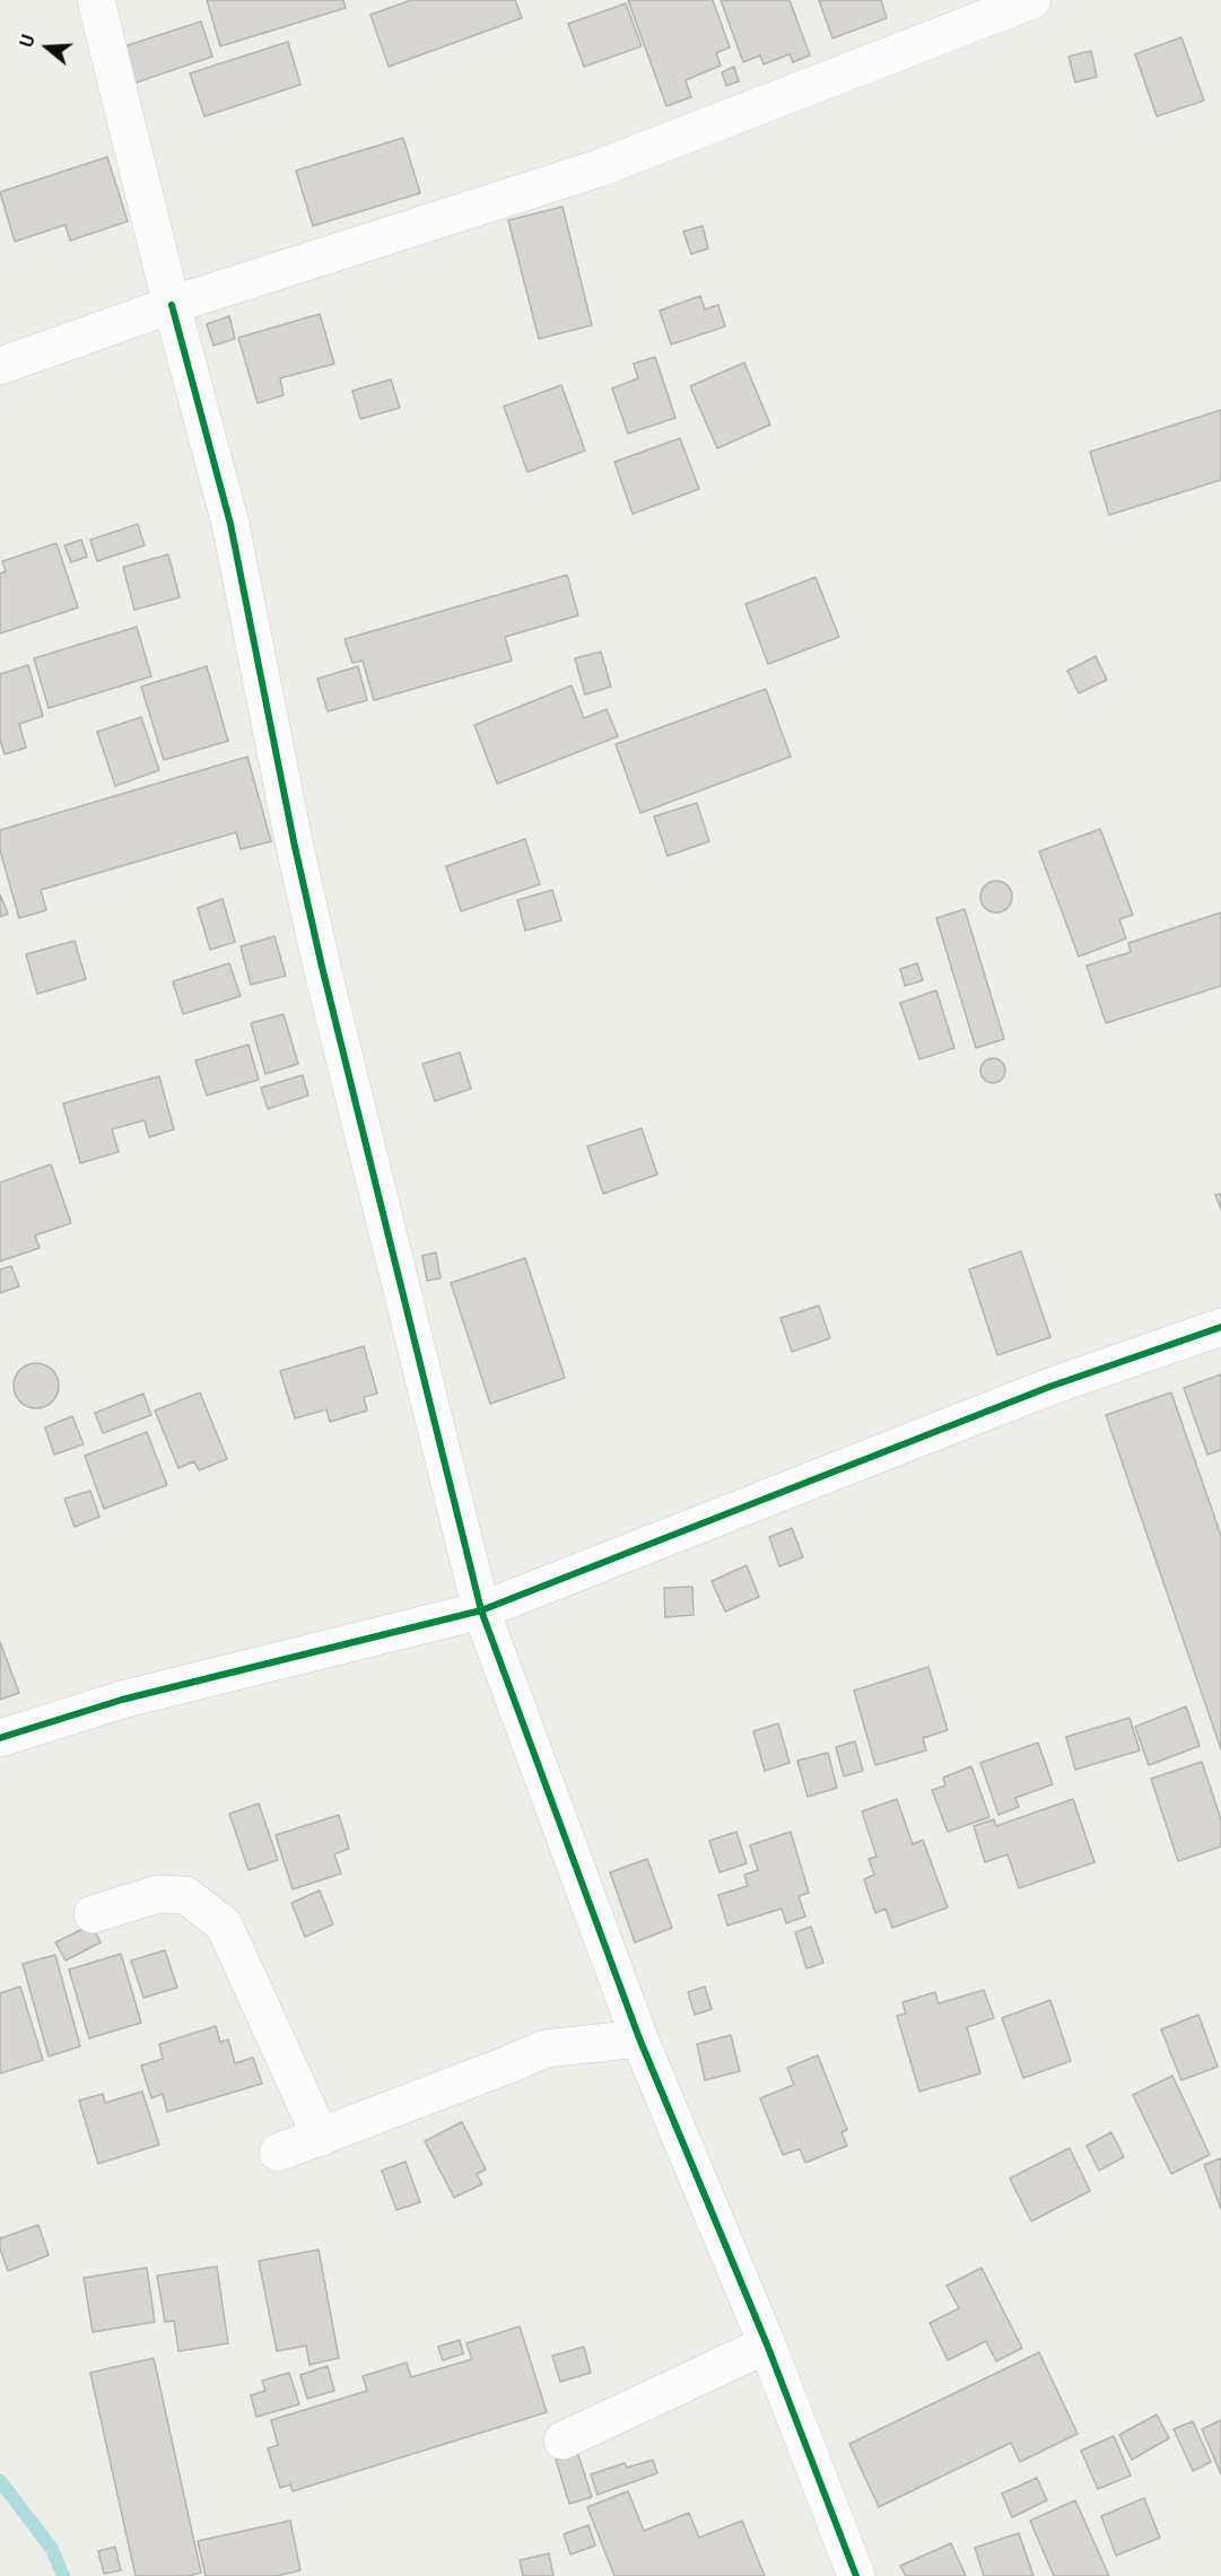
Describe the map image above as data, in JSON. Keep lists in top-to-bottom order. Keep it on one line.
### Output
{"north":"left"}
